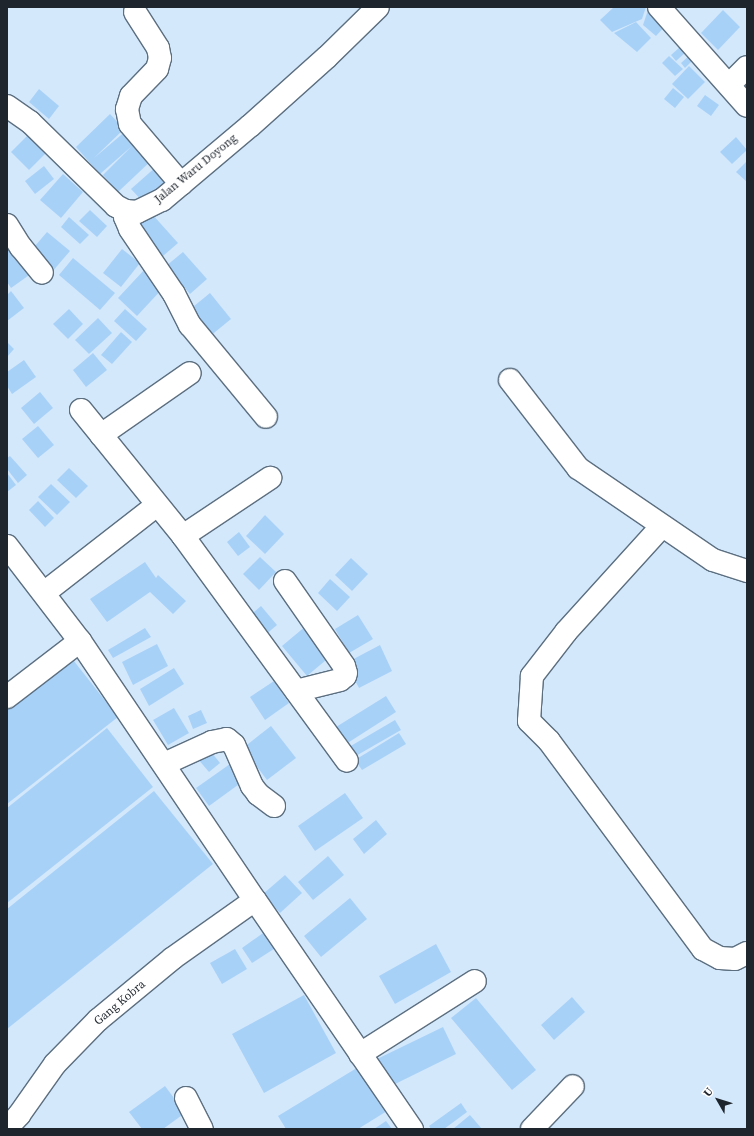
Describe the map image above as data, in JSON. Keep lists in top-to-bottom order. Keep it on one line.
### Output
{"streets":{"street":["Jalan Waru Doyong","Gang Kobra"]},"north":"top left"}
